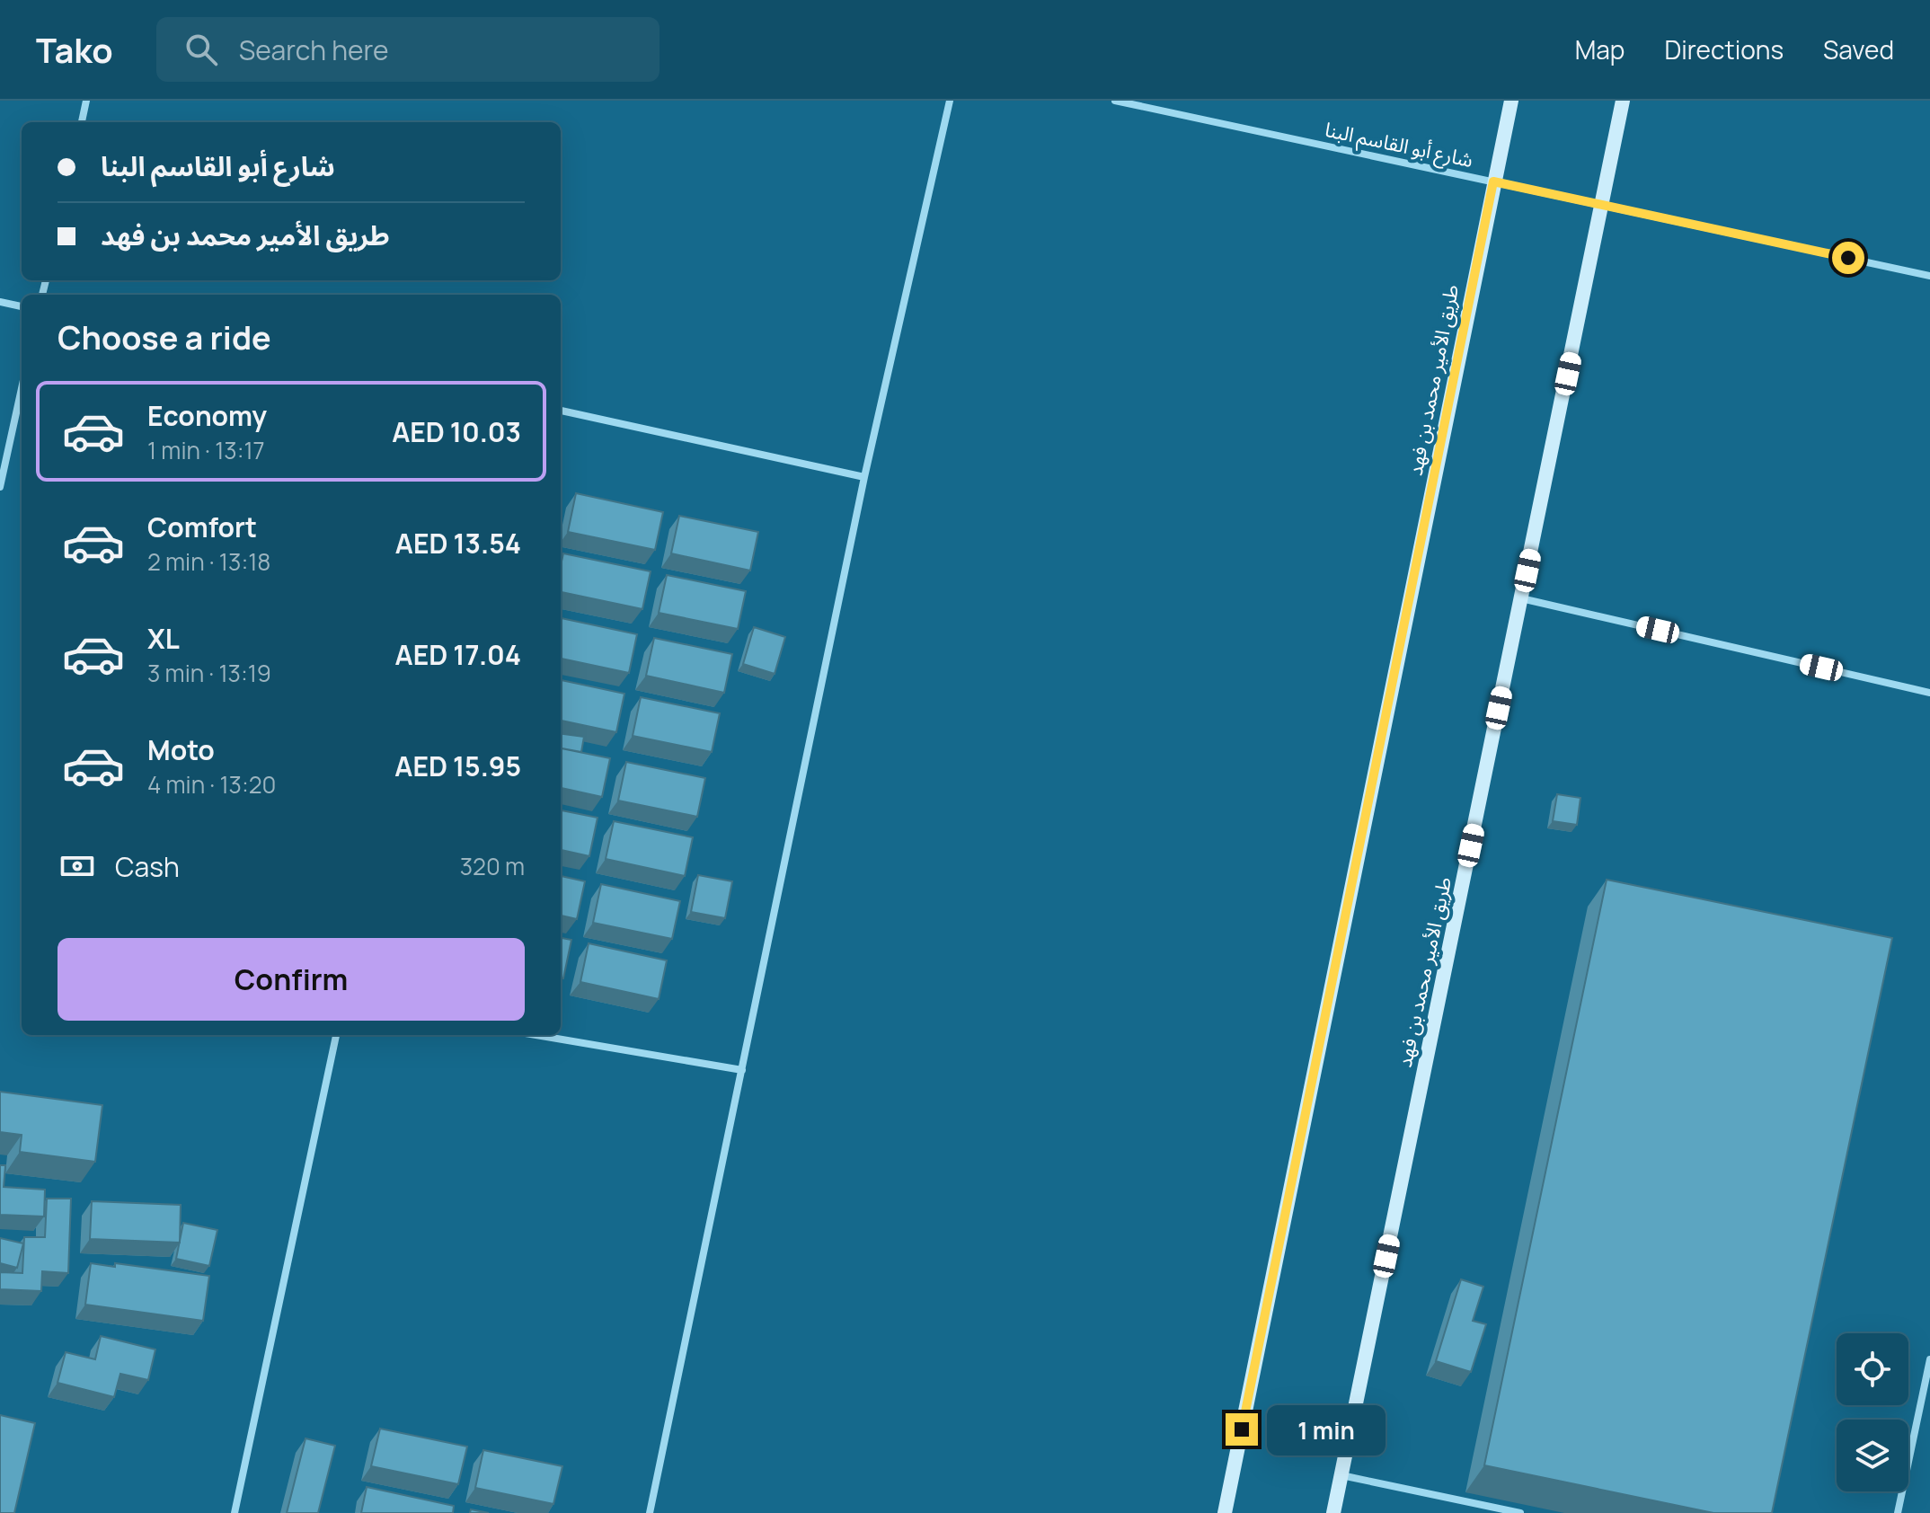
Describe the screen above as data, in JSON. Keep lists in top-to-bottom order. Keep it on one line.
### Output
{"streets":{"street":["شارع أبو القاسم البنا","طريق الأمير محمد بن فهد"]},"crossings":[["شارع أبو القاسم البنا","طريق الأمير محمد بن فهد"]],"page":{"header":"Tako","search":"Search here","nav":["Map","Directions","Saved"],"banner":["شارع أبو القاسم البنا","طريق الأمير محمد بن فهد"],"heading":"Choose a ride","list":[{"name":"Economy","note":"1 min · 13:17","value":"AED 10.03"},{"name":"Comfort","note":"2 min · 13:18","value":"AED 13.54"},{"name":"XL","note":"3 min · 13:19","value":"AED 17.04"},{"name":"Moto","note":"4 min · 13:20","value":"AED 15.95"}],"pay":["Cash","320 m"],"buttons":"Confirm","bubble":"1 min"}}
